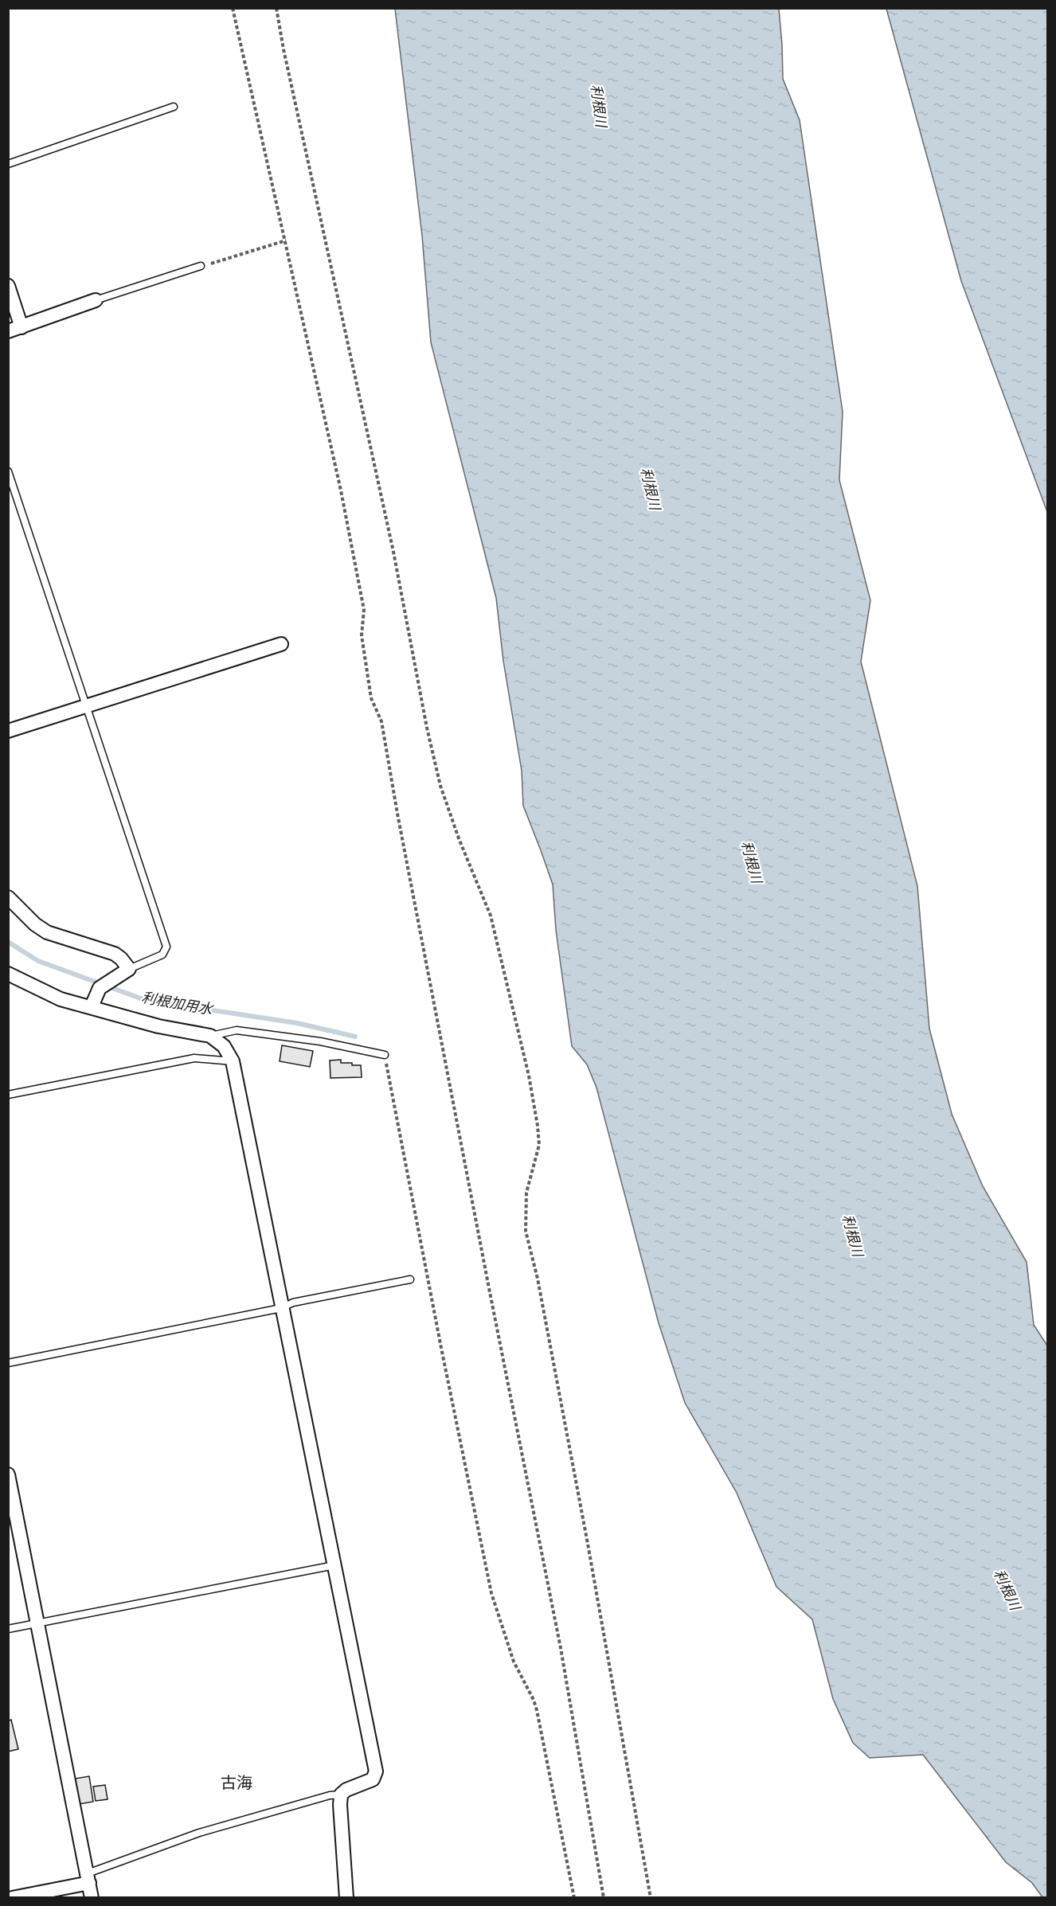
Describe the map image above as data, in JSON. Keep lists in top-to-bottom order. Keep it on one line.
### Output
{"districts":["古海"],"water":["利根川","利根加用水"]}
